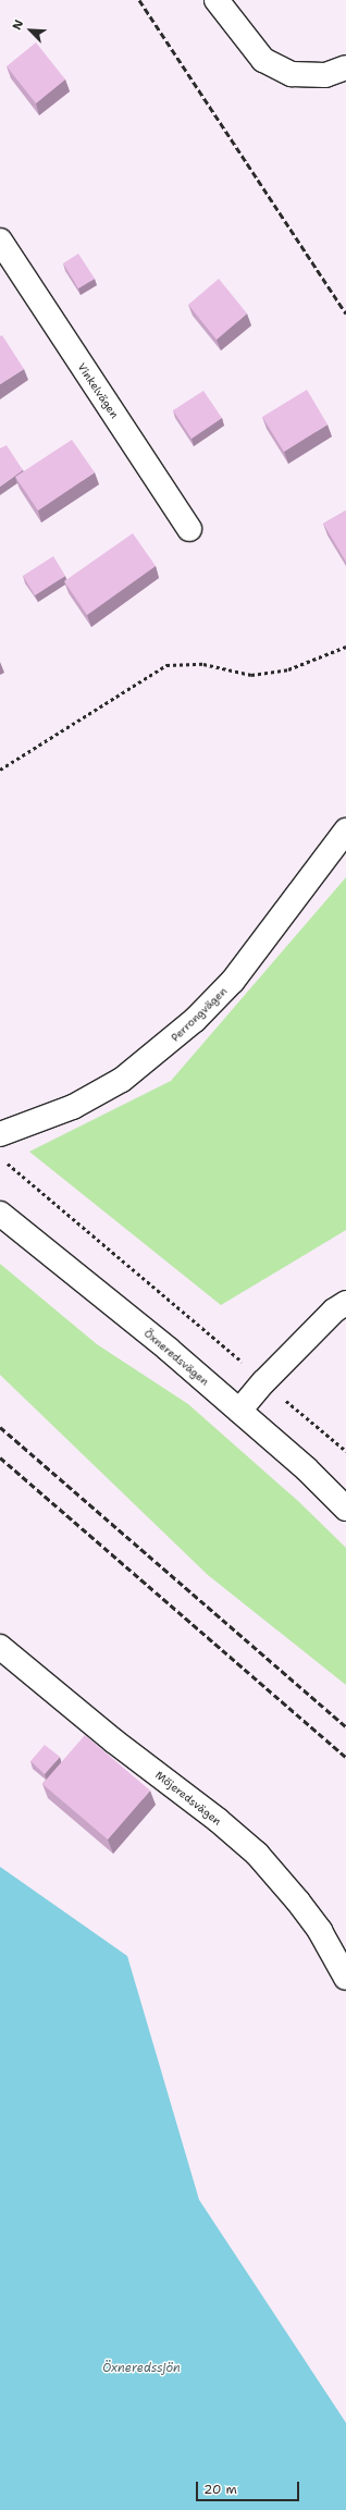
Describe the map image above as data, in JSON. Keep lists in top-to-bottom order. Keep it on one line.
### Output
{"streets":{"street":["Vinkelvägen","Perrongvägen","Öxneredsvägen","Möjeredsvägen"]},"water":["Öxneredssjön"],"scale_bar":"20 m","north":"top left"}
